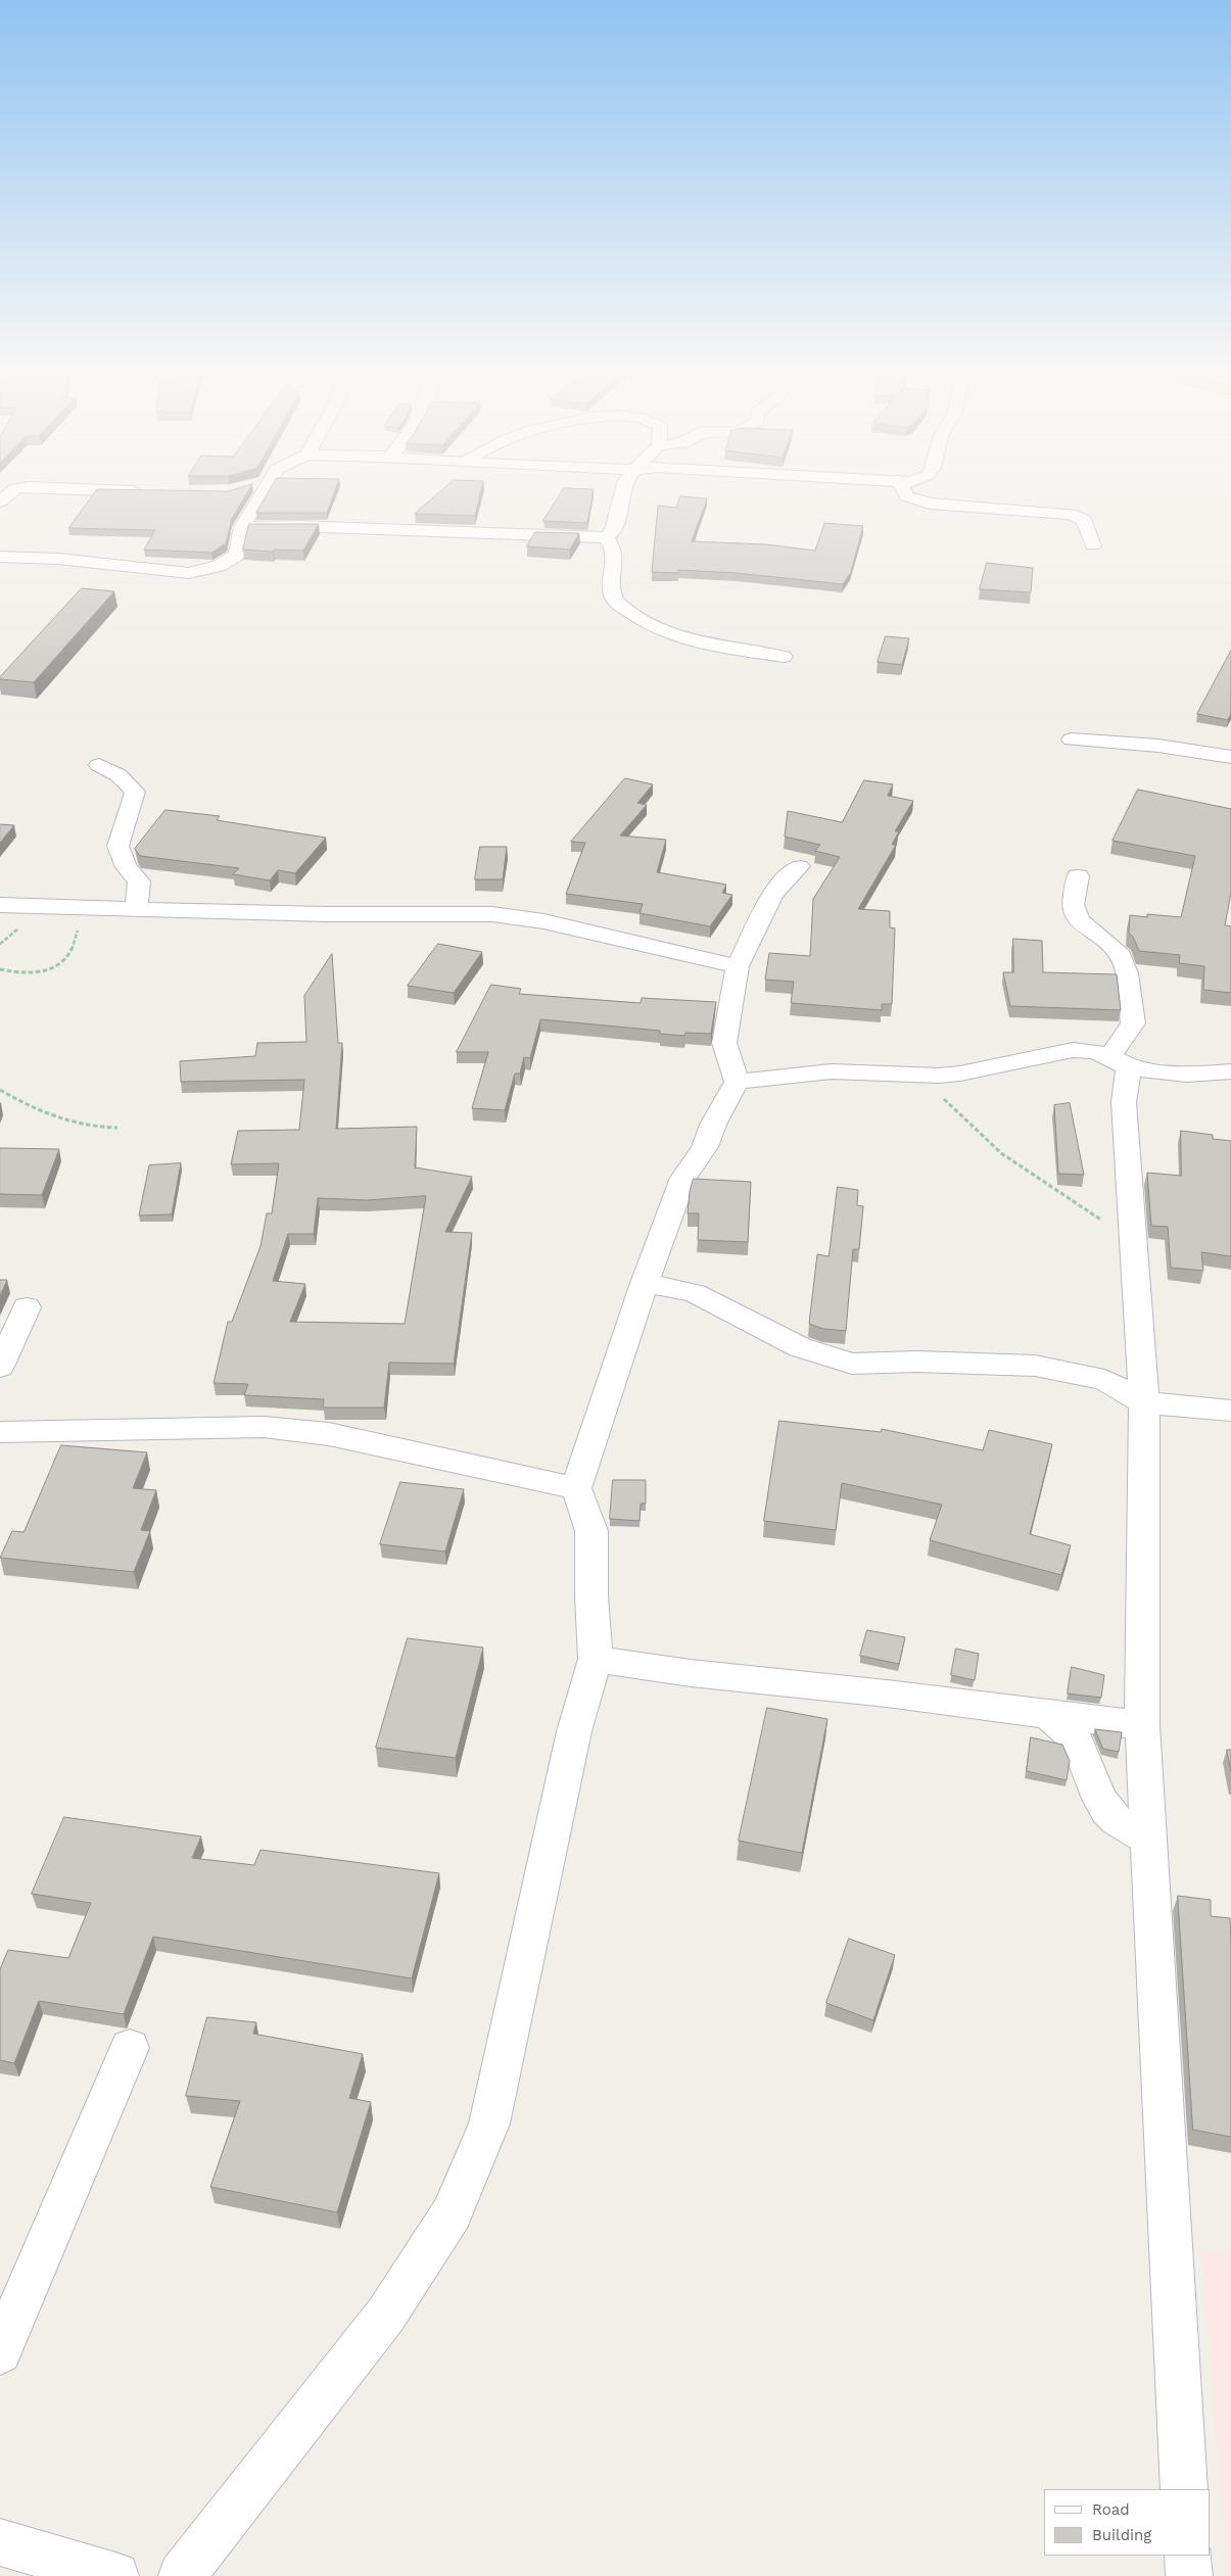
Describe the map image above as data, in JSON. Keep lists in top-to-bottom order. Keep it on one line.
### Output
{"legend":["Road","Building"]}
